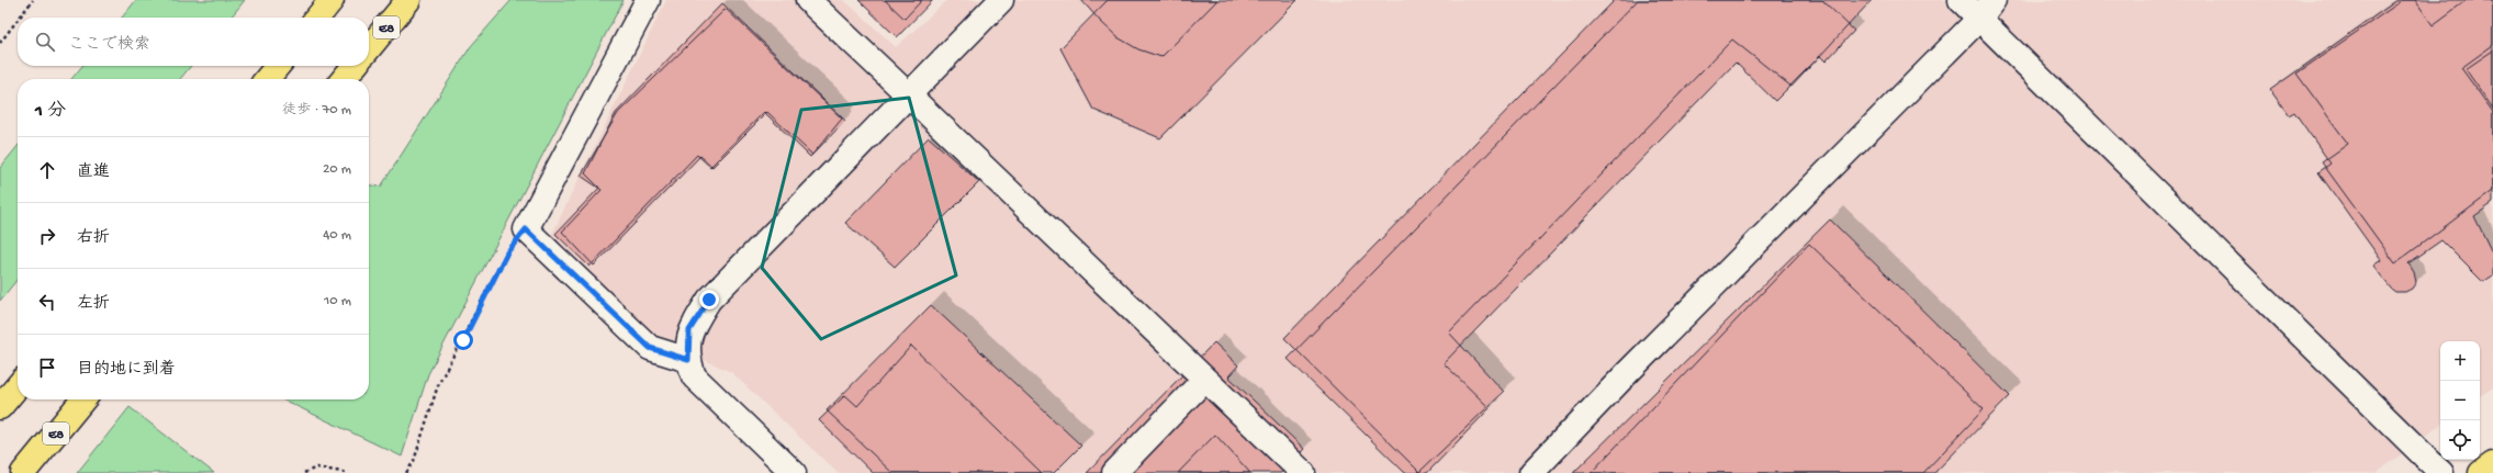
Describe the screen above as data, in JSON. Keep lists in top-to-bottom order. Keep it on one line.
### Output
{"streets":{"main road":["E8"]},"page":{"search":"ここで検索","heading":["1 分","徒歩 · 70 m"],"list":[["直進","20 m"],["右折","40 m"],["左折","10 m"],"目的地に到着"],"map_buttons":["+","−"]}}
